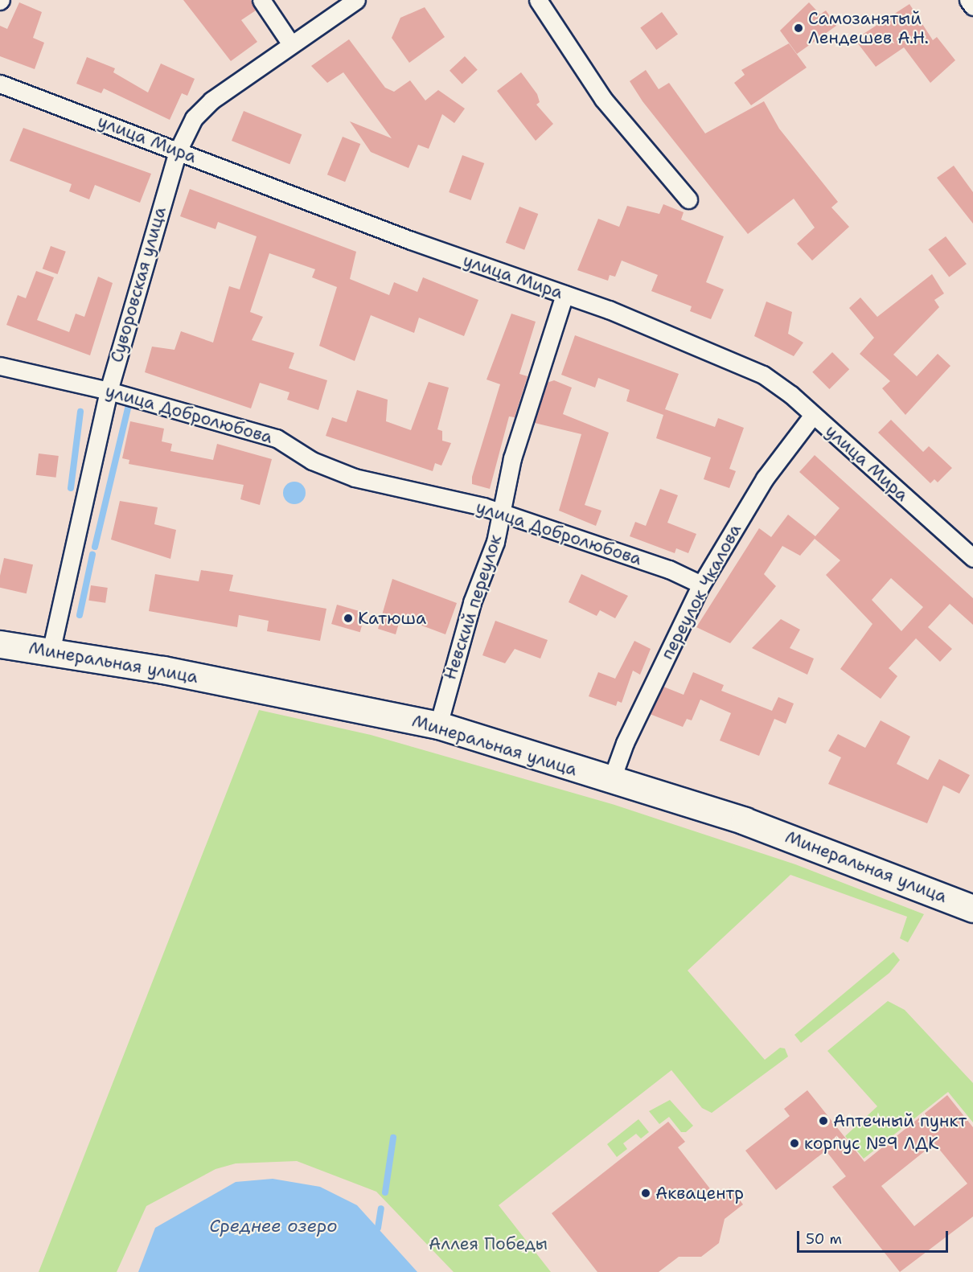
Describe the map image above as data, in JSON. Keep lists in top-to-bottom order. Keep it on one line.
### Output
{"streets":{"main road":["Минеральная улица"],"street":["улица Мира","Суворовская улица","улица Добролюбова","переулок Чкалова","Невский переулок"]},"crossings":[["улица Мира","Суворовская улица"],["улица Мира","переулок Чкалова"],["улица Мира","Невский переулок"],["Суворовская улица","улица Добролюбова"],["Суворовская улица","Минеральная улица"],["улица Добролюбова","переулок Чкалова"],["улица Добролюбова","Невский переулок"],["переулок Чкалова","Минеральная улица"],["Невский переулок","Минеральная улица"]],"water":["Среднее озеро"],"parks":["Аллея Победы"],"places":["Самозанятый Лендешев А.Н.","Катюша","Аптечный пункт","корпус №9 ЛДК","Аквацентр"],"scale_bar":"50 m"}
